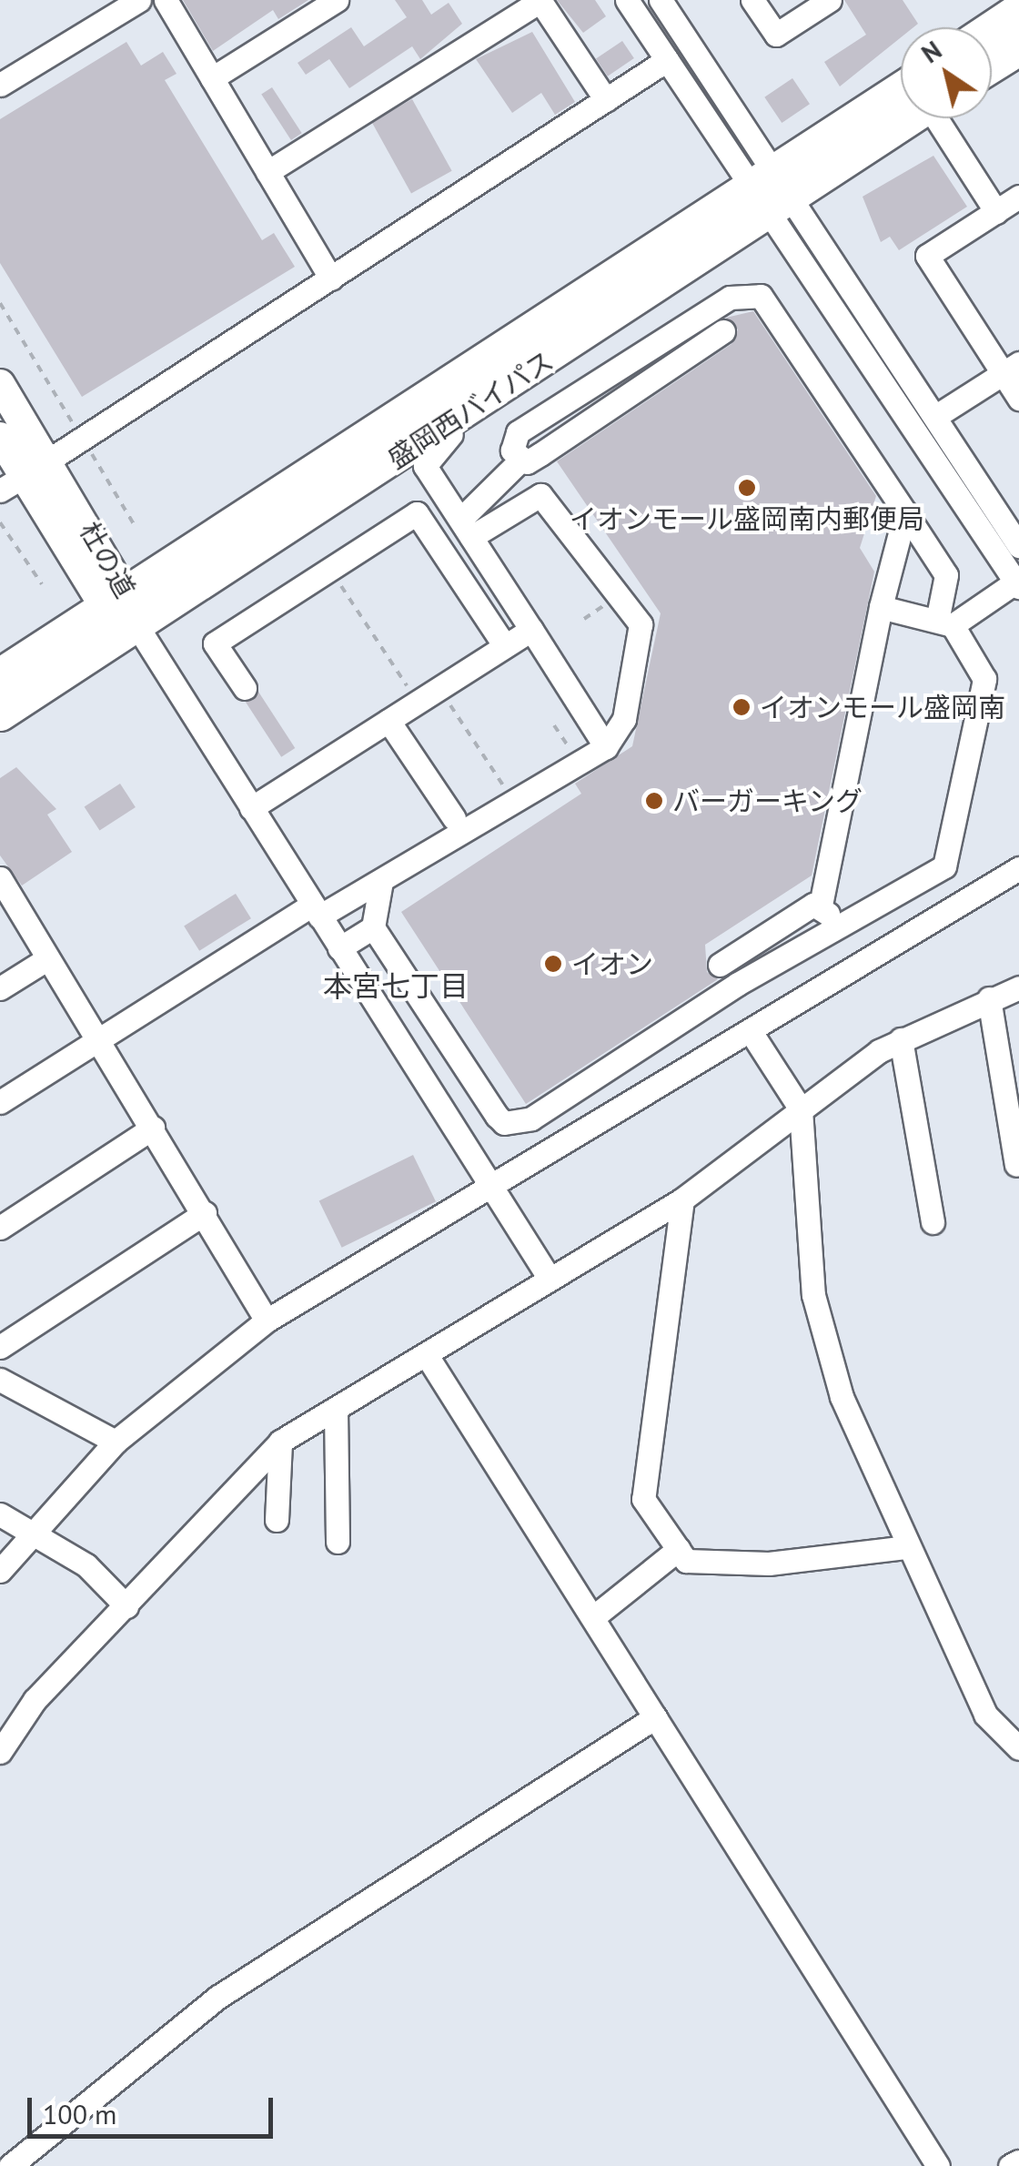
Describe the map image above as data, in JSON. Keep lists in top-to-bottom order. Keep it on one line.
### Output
{"streets":{"highway":["盛岡西バイパス"],"main road":["杜の道"]},"crossings":[["盛岡西バイパス","杜の道"]],"districts":["本宮七丁目"],"places":["イオンモール盛岡南内郵便局","イオンモール盛岡南","バーガーキング","イオン"],"scale_bar":"100 m","north":"top left"}
